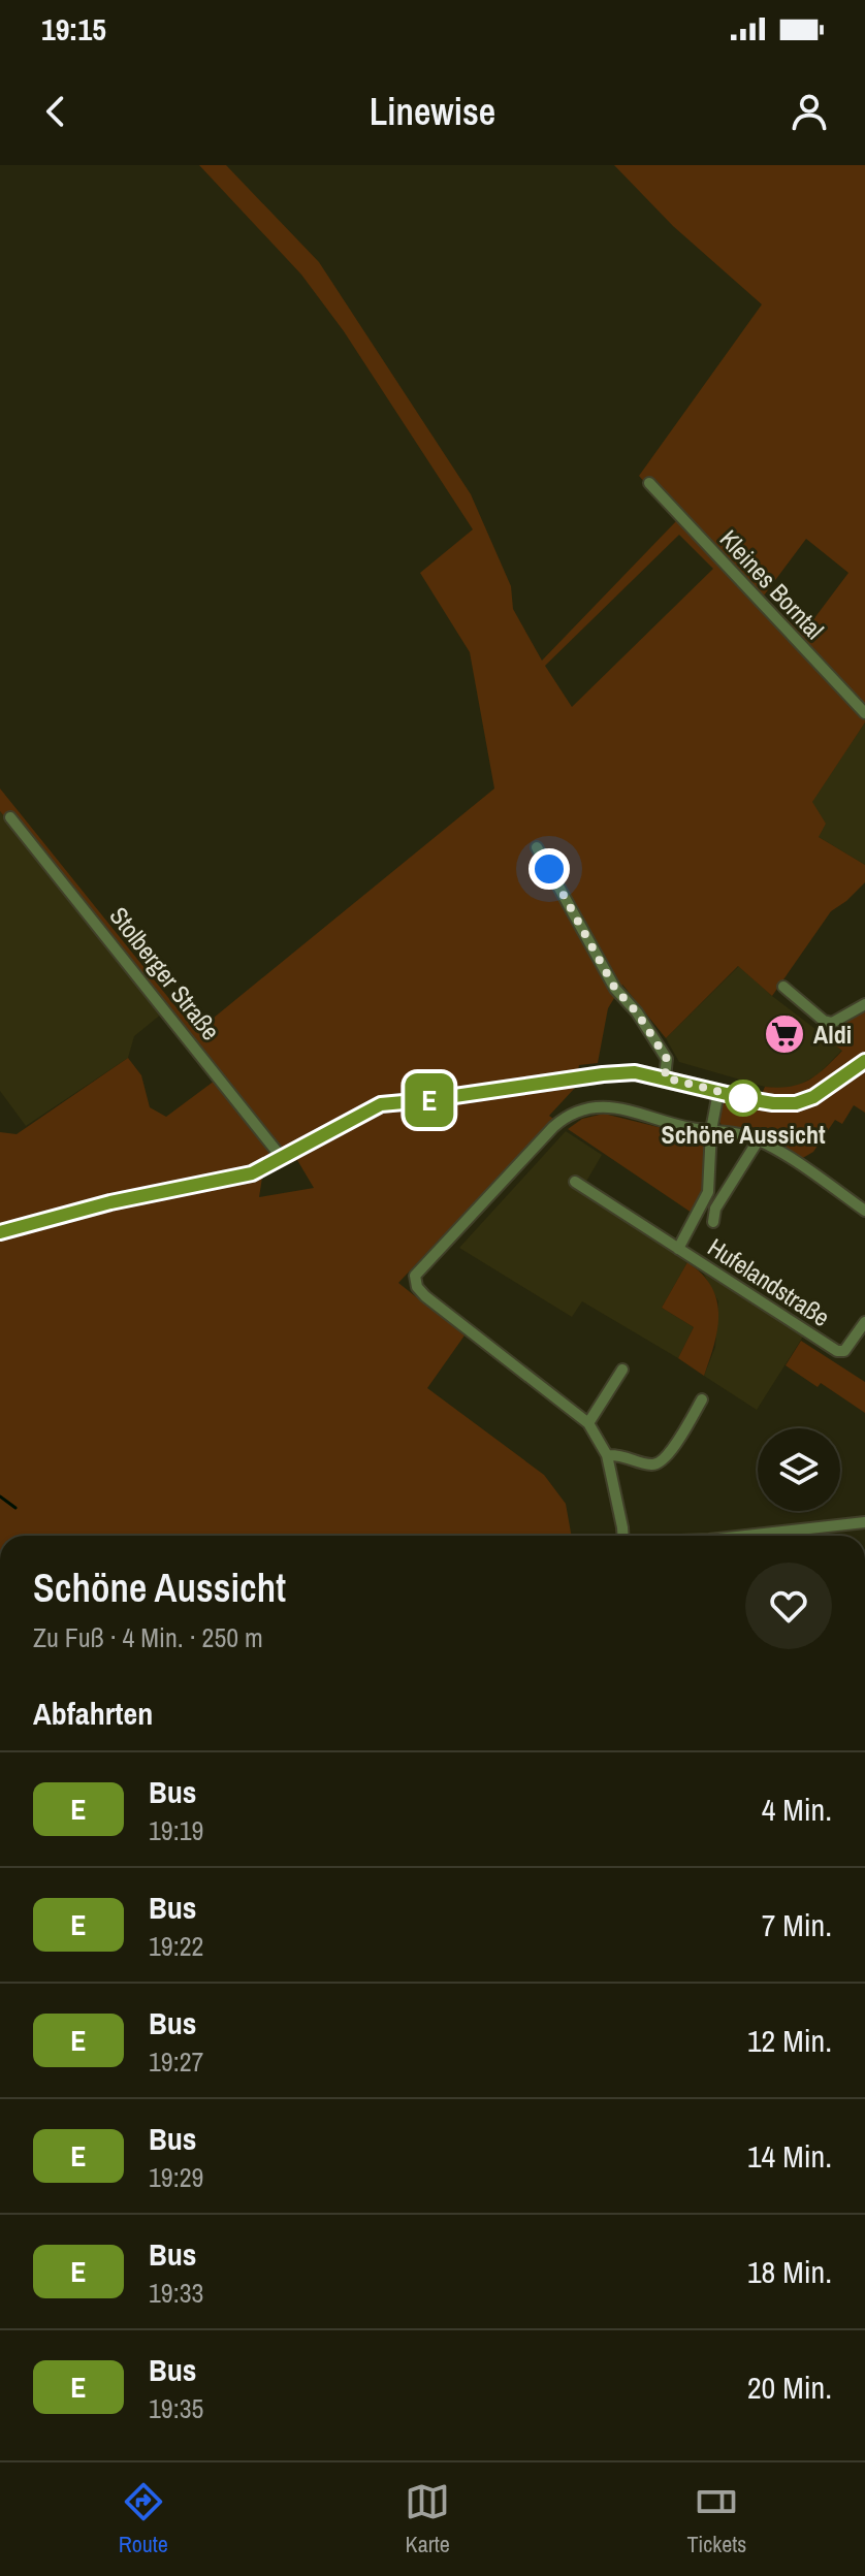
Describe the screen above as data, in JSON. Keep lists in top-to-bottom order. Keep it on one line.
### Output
{"streets":{"street":["Kleines Borntal","Stolberger Straße","Hufelandstraße"]},"places":{"supermarket":["Aldi"],"other":["Schöne Aussicht"]},"lines":["bus line E"],"page":{"status":"19:15","header":"Linewise","on_map":"E","heading":[["Schöne Aussicht","Zu Fuß · 4 Min. · 250 m"],"Abfahrten"],"list":[{"mark":"E","name":"Bus","note":"19:19","value":"4 Min."},{"mark":"E","name":"Bus","note":"19:22","value":"7 Min."},{"mark":"E","name":"Bus","note":"19:27","value":"12 Min."},{"mark":"E","name":"Bus","note":"19:29","value":"14 Min."},{"mark":"E","name":"Bus","note":"19:33","value":"18 Min."},{"mark":"E","name":"Bus","note":"19:35","value":"20 Min."}],"tabs":["Route","Karte","Tickets"]}}
